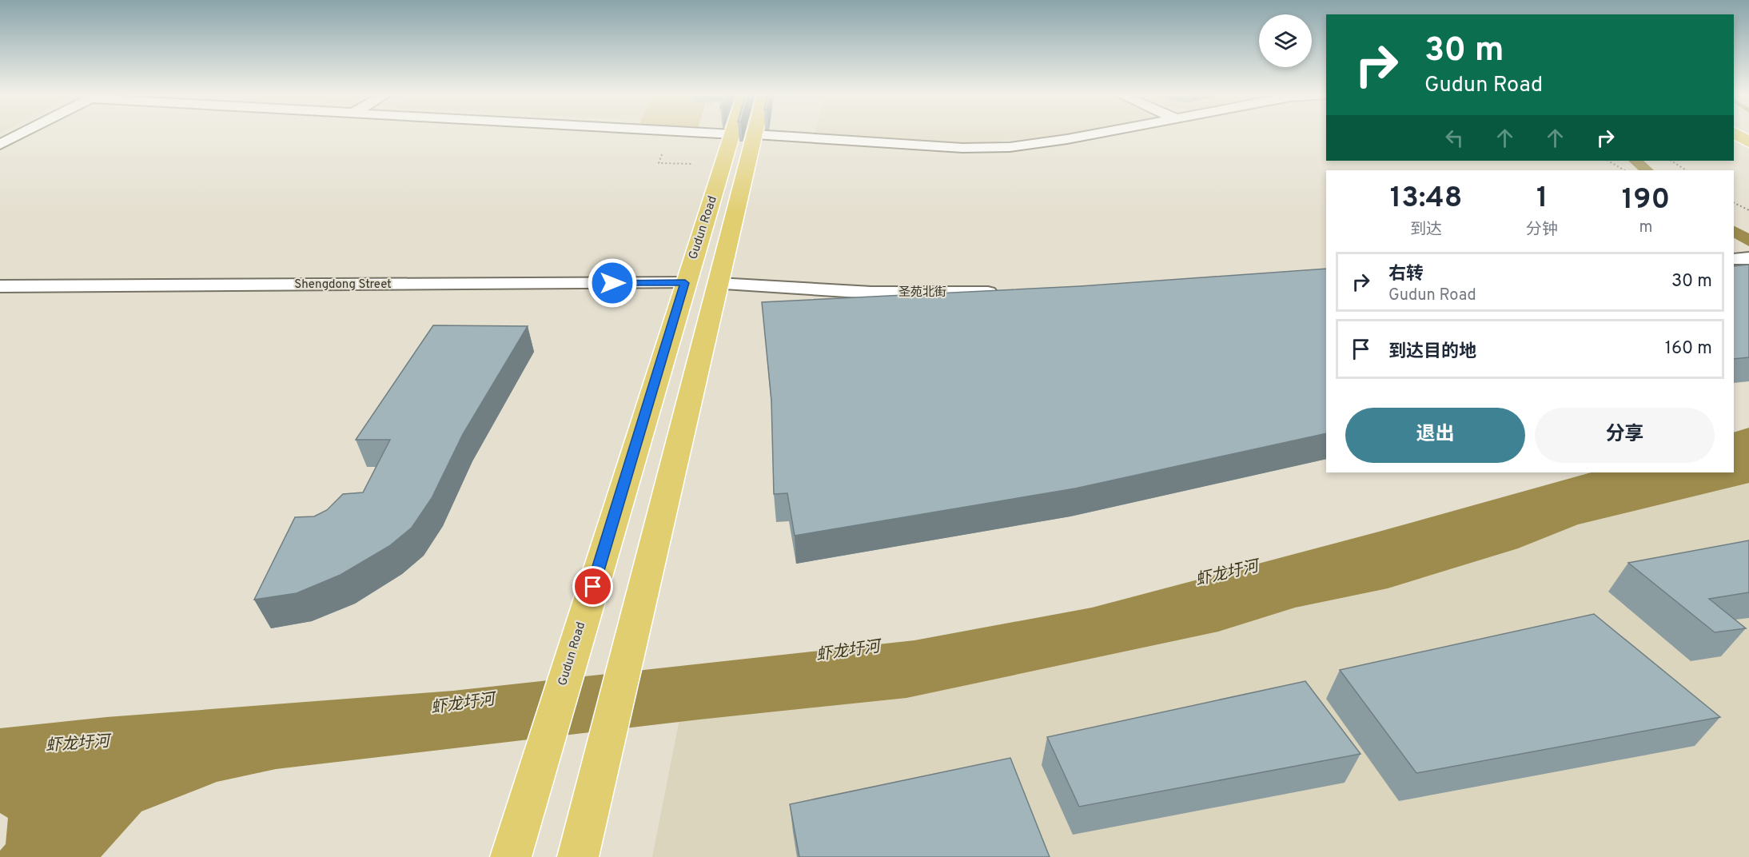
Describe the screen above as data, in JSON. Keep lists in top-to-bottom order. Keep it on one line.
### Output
{"streets":{"main road":["Gudun Road"],"street":["Shengdong Street","圣苑北街"]},"crossings":[["Gudun Road","Shengdong Street"],["Gudun Road","圣苑北街"]],"water":["虾龙圩河"],"page":{"turn":["30 m","Gudun Road"],"eta":["13:48","到达","1","分钟","190","m"],"list":[{"name":"右转","note":"Gudun Road","value":"30 m"},{"name":"到达目的地","value":"160 m"}],"buttons":["退出","分享"]}}
